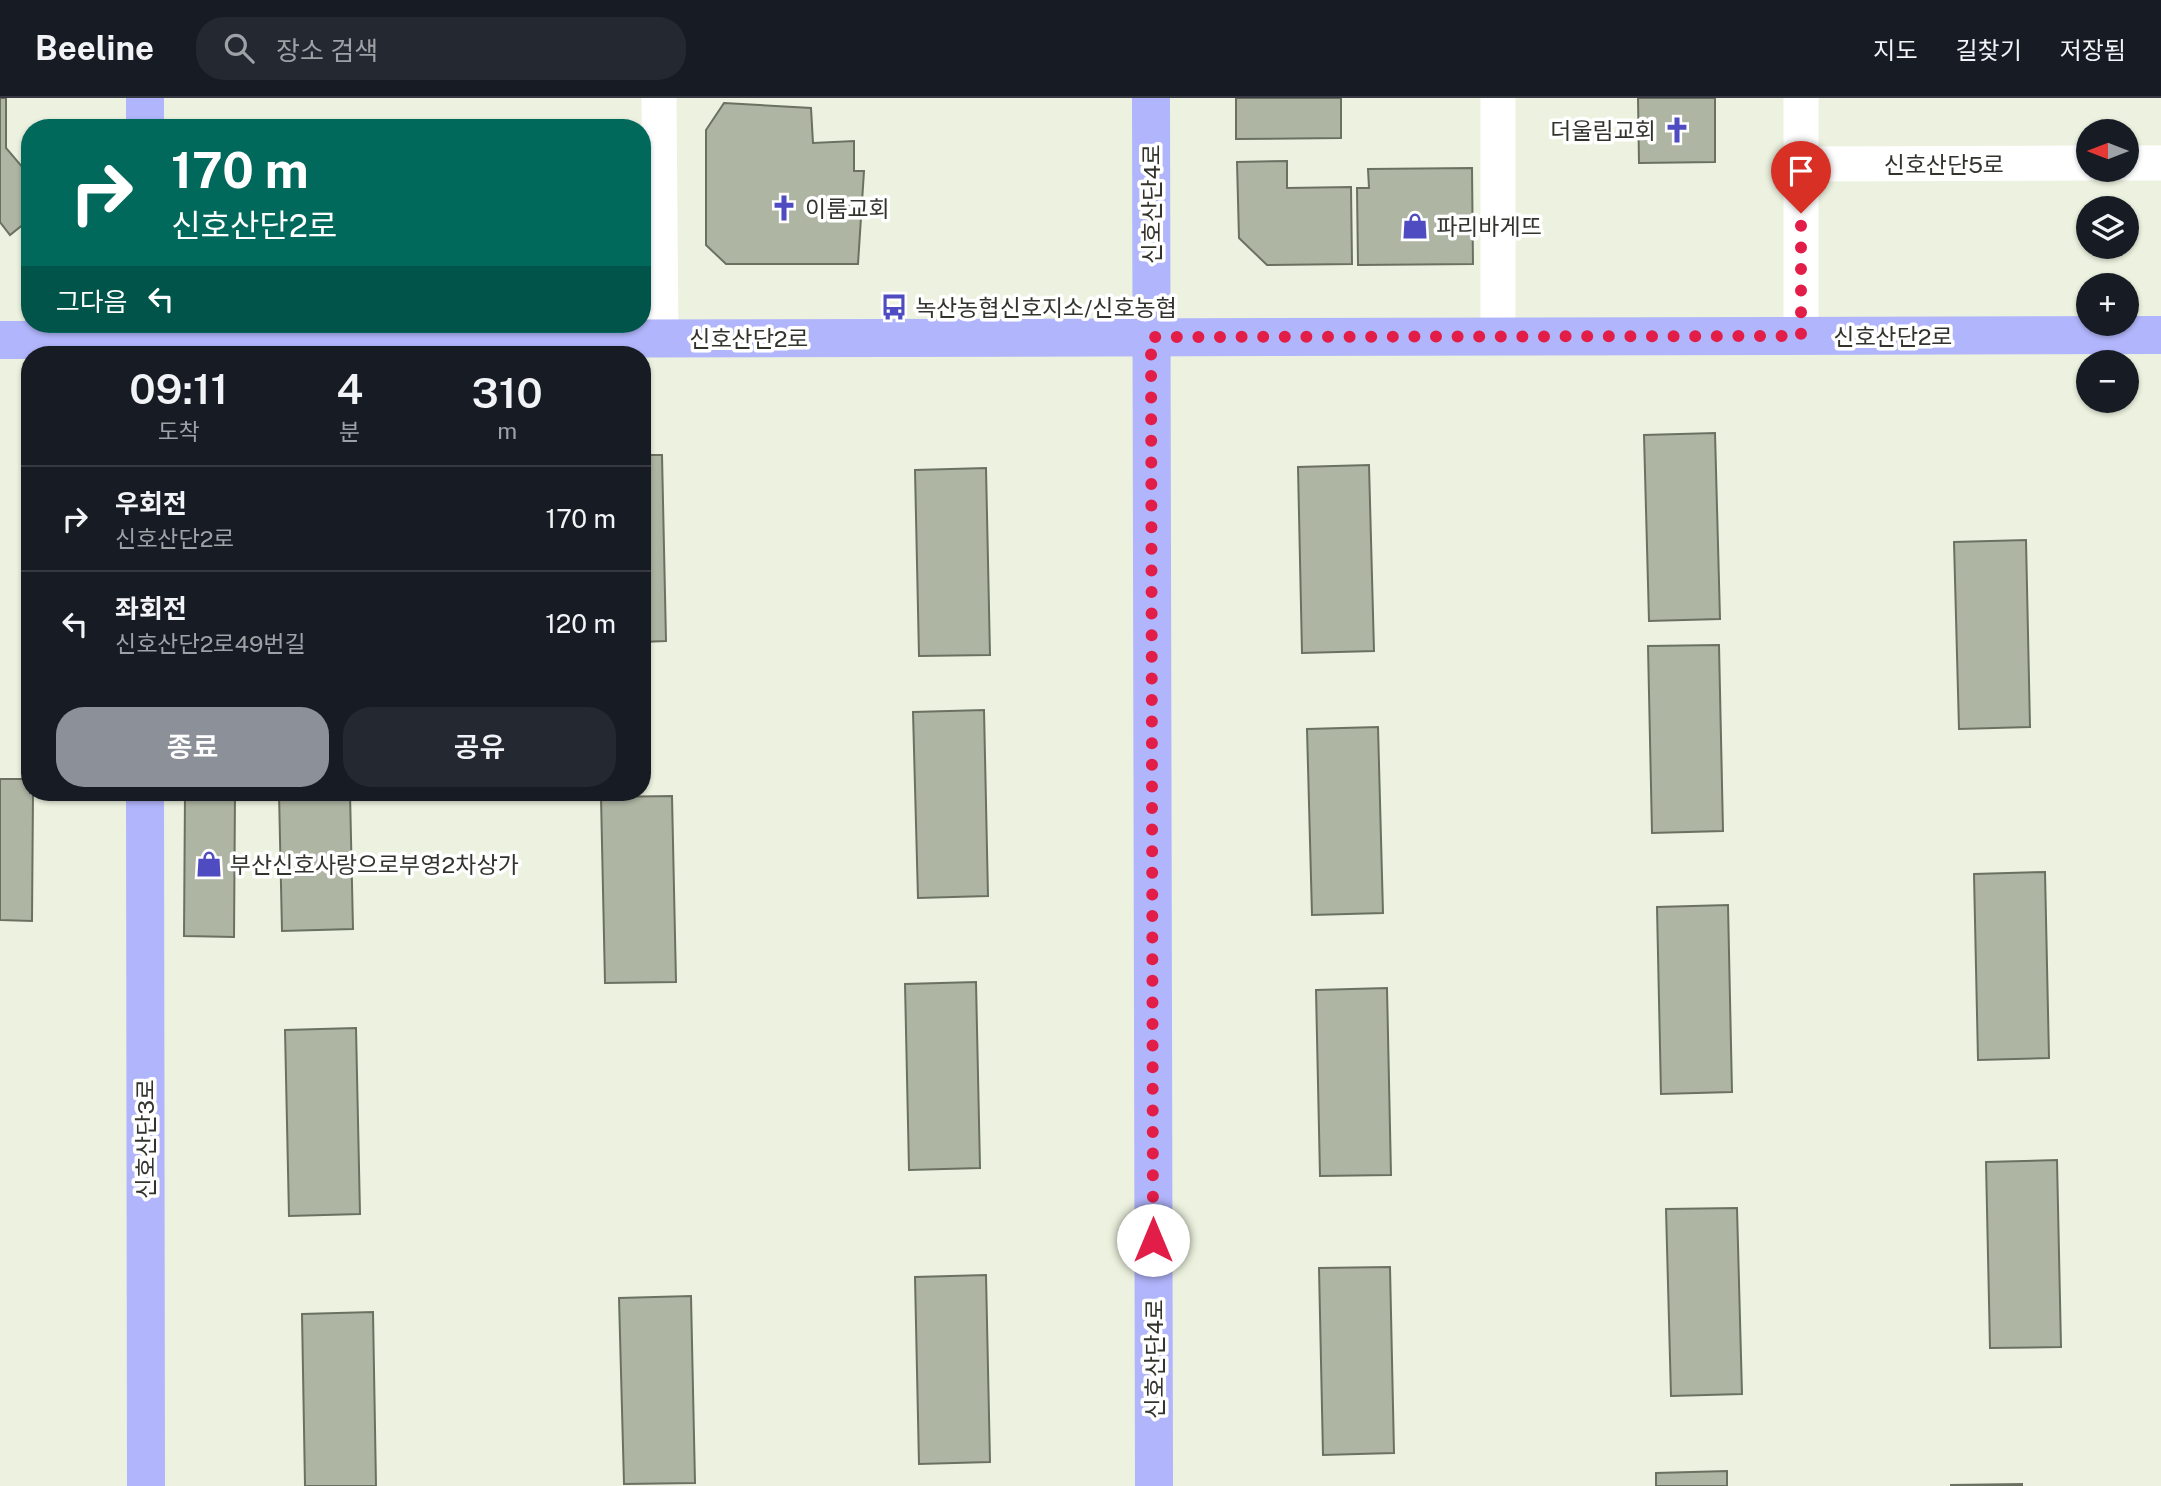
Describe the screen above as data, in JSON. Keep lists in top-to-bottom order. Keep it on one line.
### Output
{"streets":{"main road":["신호산단4로","신호산단2로","신호산단3로"],"street":["신호산단5로"]},"crossings":[["신호산단4로","신호산단2로"]],"places":{"church":["더울림교회","이룸교회"],"shop":["파리바게뜨","부산신호사랑으로부영2차상가"],"bus stop":["녹산농협신호지소/신호농협"]},"north":"left","page":{"header":"Beeline","search":"장소 검색","nav":["지도","길찾기","저장됨"],"map_buttons":["+","−"],"turn":["170 m","신호산단2로"],"then":"그다음","eta":["09:11","도착","4","분","310","m"],"list":[{"name":"우회전","note":"신호산단2로","value":"170 m"},{"name":"좌회전","note":"신호산단2로49번길","value":"120 m"}],"buttons":["종료","공유"]}}
